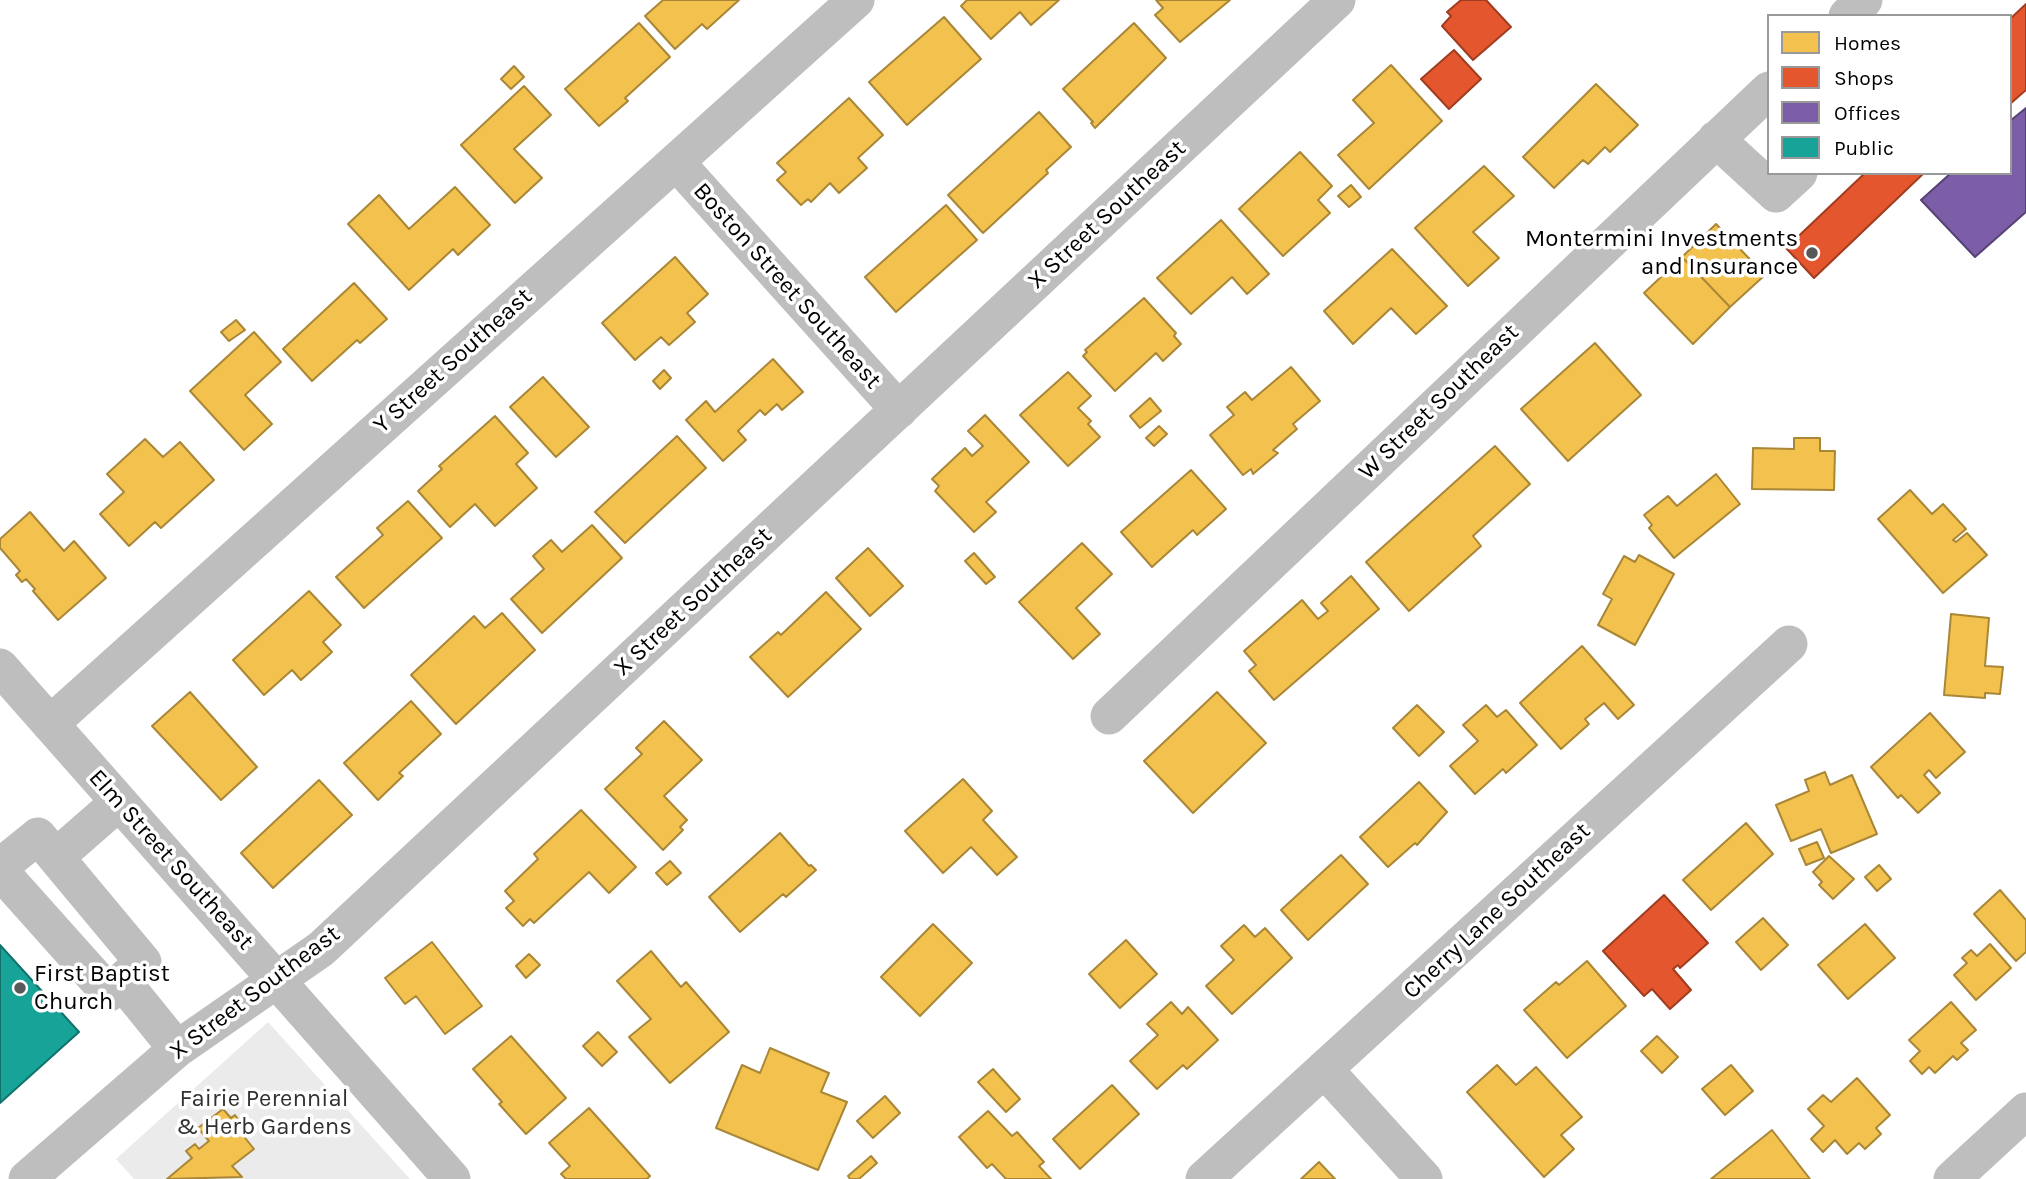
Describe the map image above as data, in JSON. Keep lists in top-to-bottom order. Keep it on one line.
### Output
{"streets":{"street":["X Street Southeast","Boston Street Southeast","Y Street Southeast","W Street Southeast","Elm Street Southeast","Cherry Lane Southeast"]},"crossings":[["X Street Southeast","Boston Street Southeast"],["X Street Southeast","Elm Street Southeast"],["Boston Street Southeast","Y Street Southeast"],["Y Street Southeast","Elm Street Southeast"]],"parks":["Fairie Perennial & Herb Gardens"],"places":["Montermini Investments and Insurance","First Baptist Church"],"legend":["Homes","Shops","Offices","Public"]}
